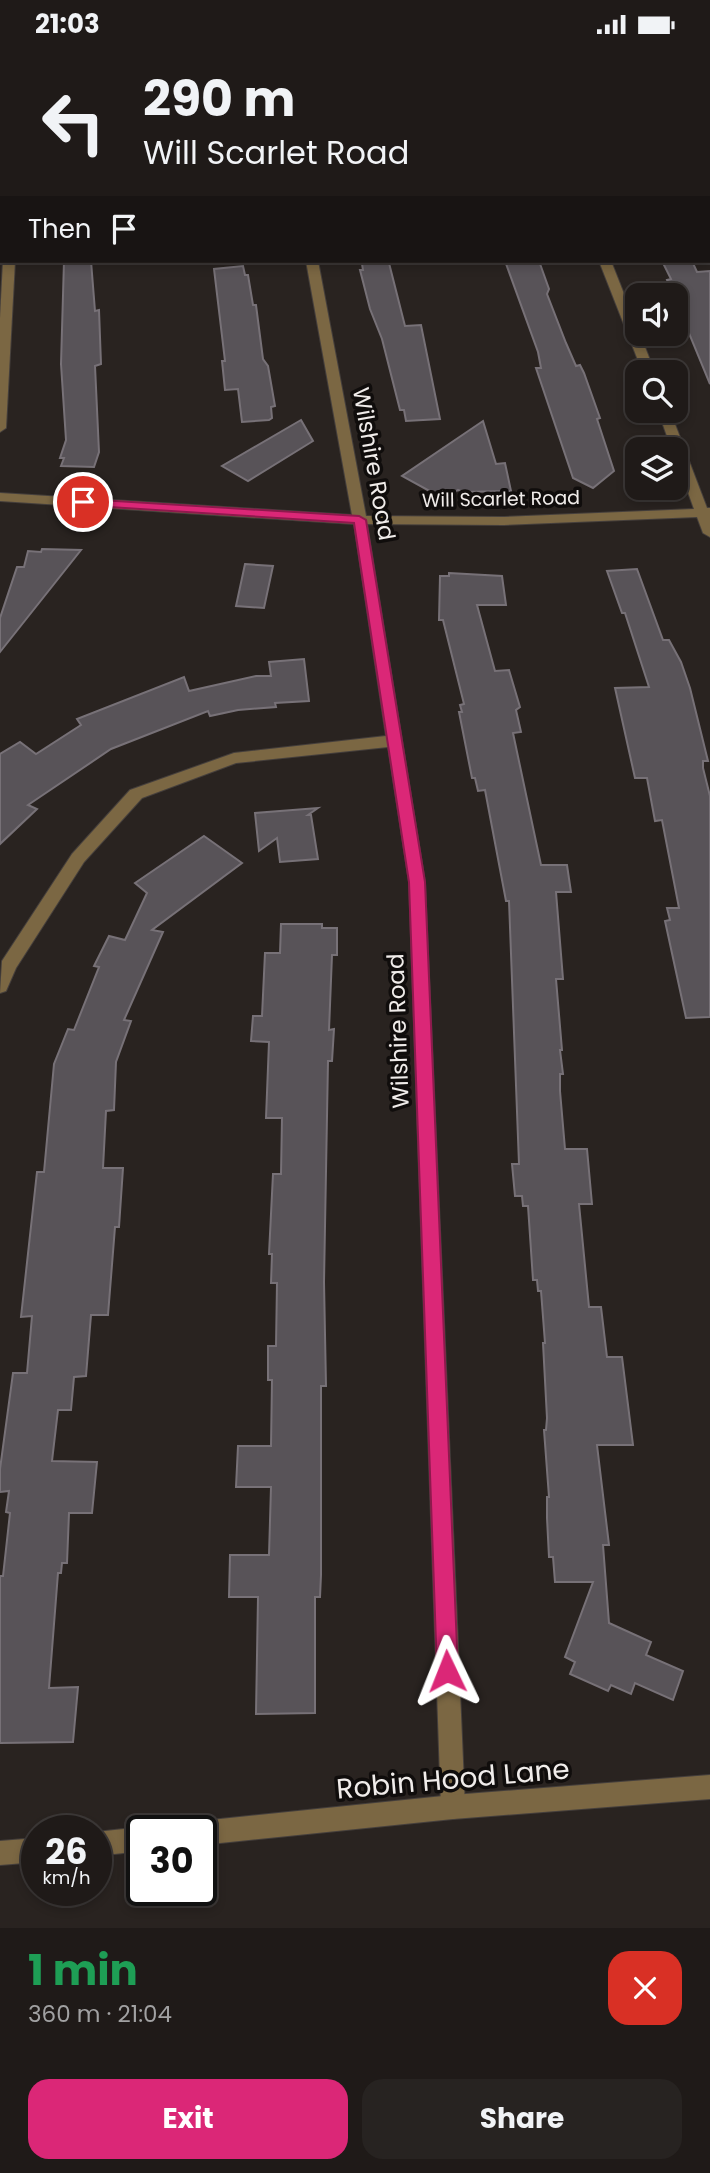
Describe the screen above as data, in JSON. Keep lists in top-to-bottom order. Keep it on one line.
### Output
{"streets":{"street":["Wilshire Road","Will Scarlet Road","Robin Hood Lane"]},"crossings":[["Wilshire Road","Will Scarlet Road"],["Wilshire Road","Robin Hood Lane"]],"page":{"status":"21:03","turn":["290 m","Will Scarlet Road"],"then":"Then","speed":"26 km/h","limit":"30","heading":["1 min","360 m · 21:04"],"buttons":["Exit","Share"]}}
